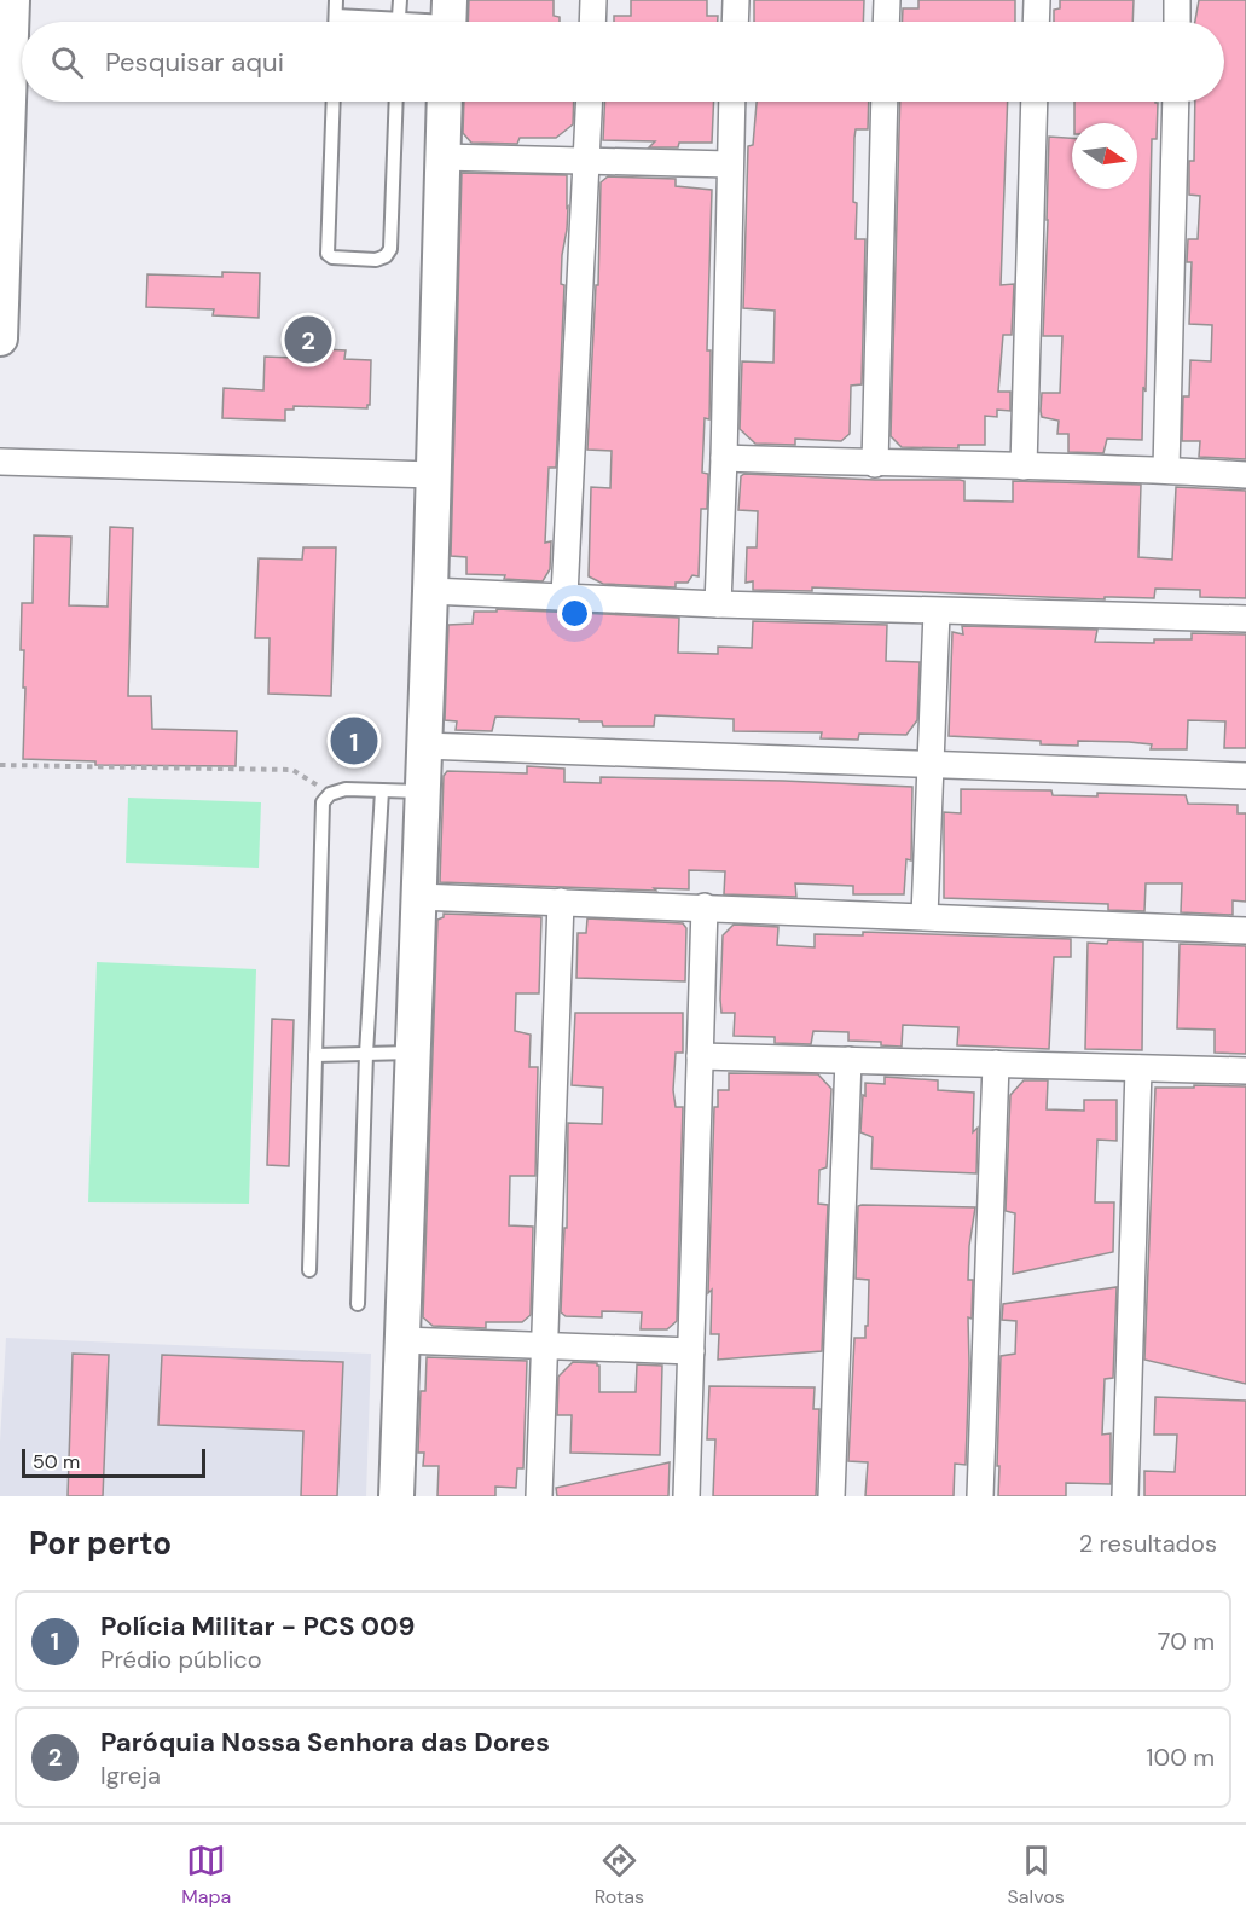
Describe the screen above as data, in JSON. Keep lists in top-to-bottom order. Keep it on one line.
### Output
{"scale_bar":"50 m","north":"right","page":{"search":"Pesquisar aqui","pins":["2","1"],"scale":"50 m","heading":["Por perto","2 resultados"],"list":[{"mark":"1","name":"Polícia Militar - PCS 009","note":"Prédio público","value":"70 m"},{"mark":"2","name":"Paróquia Nossa Senhora das Dores","note":"Igreja","value":"100 m"}],"nav":["Mapa","Rotas","Salvos"]}}
